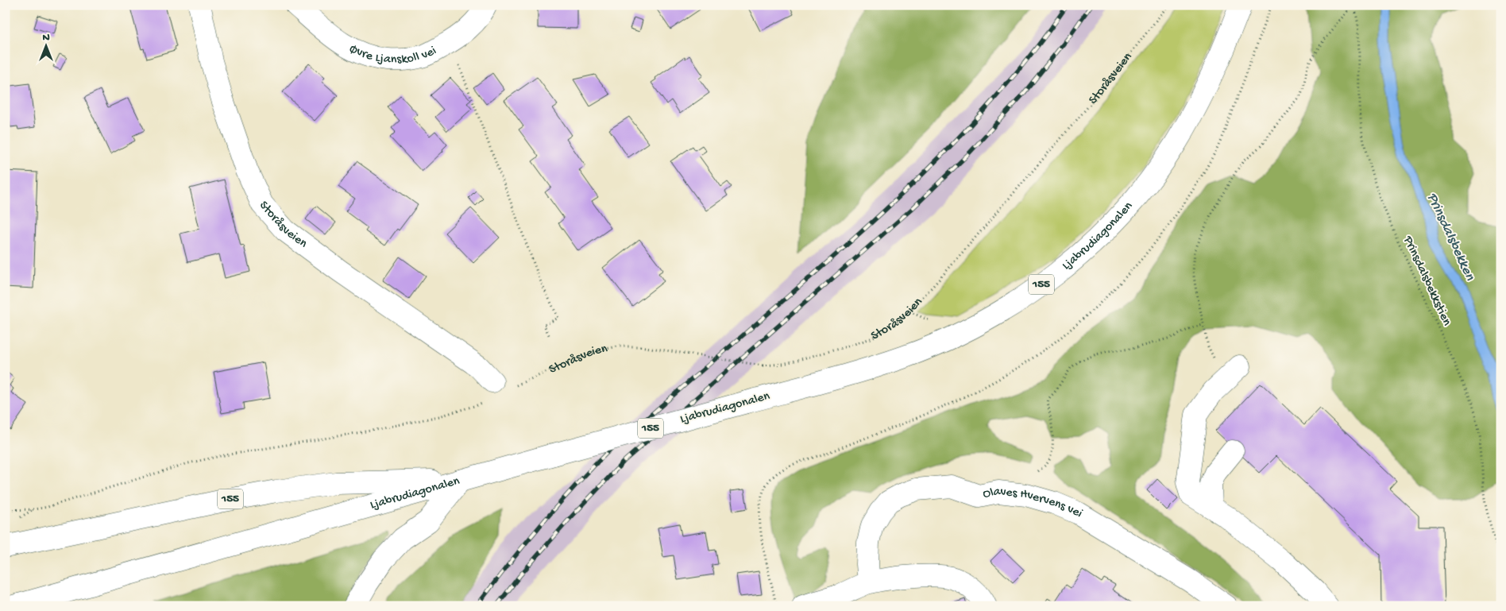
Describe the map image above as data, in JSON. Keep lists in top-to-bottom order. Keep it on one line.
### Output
{"streets":{"main road":["Øvre Ljanskoll vei","Storåsveien","Ljabrudiagonalen","155","Olaves Hvervens vei"],"path":["Prinsdalsbekkstien"]},"crossings":[["Ljabrudiagonalen","155"]],"water":["Prinsdalsbekken"],"north":"top"}
